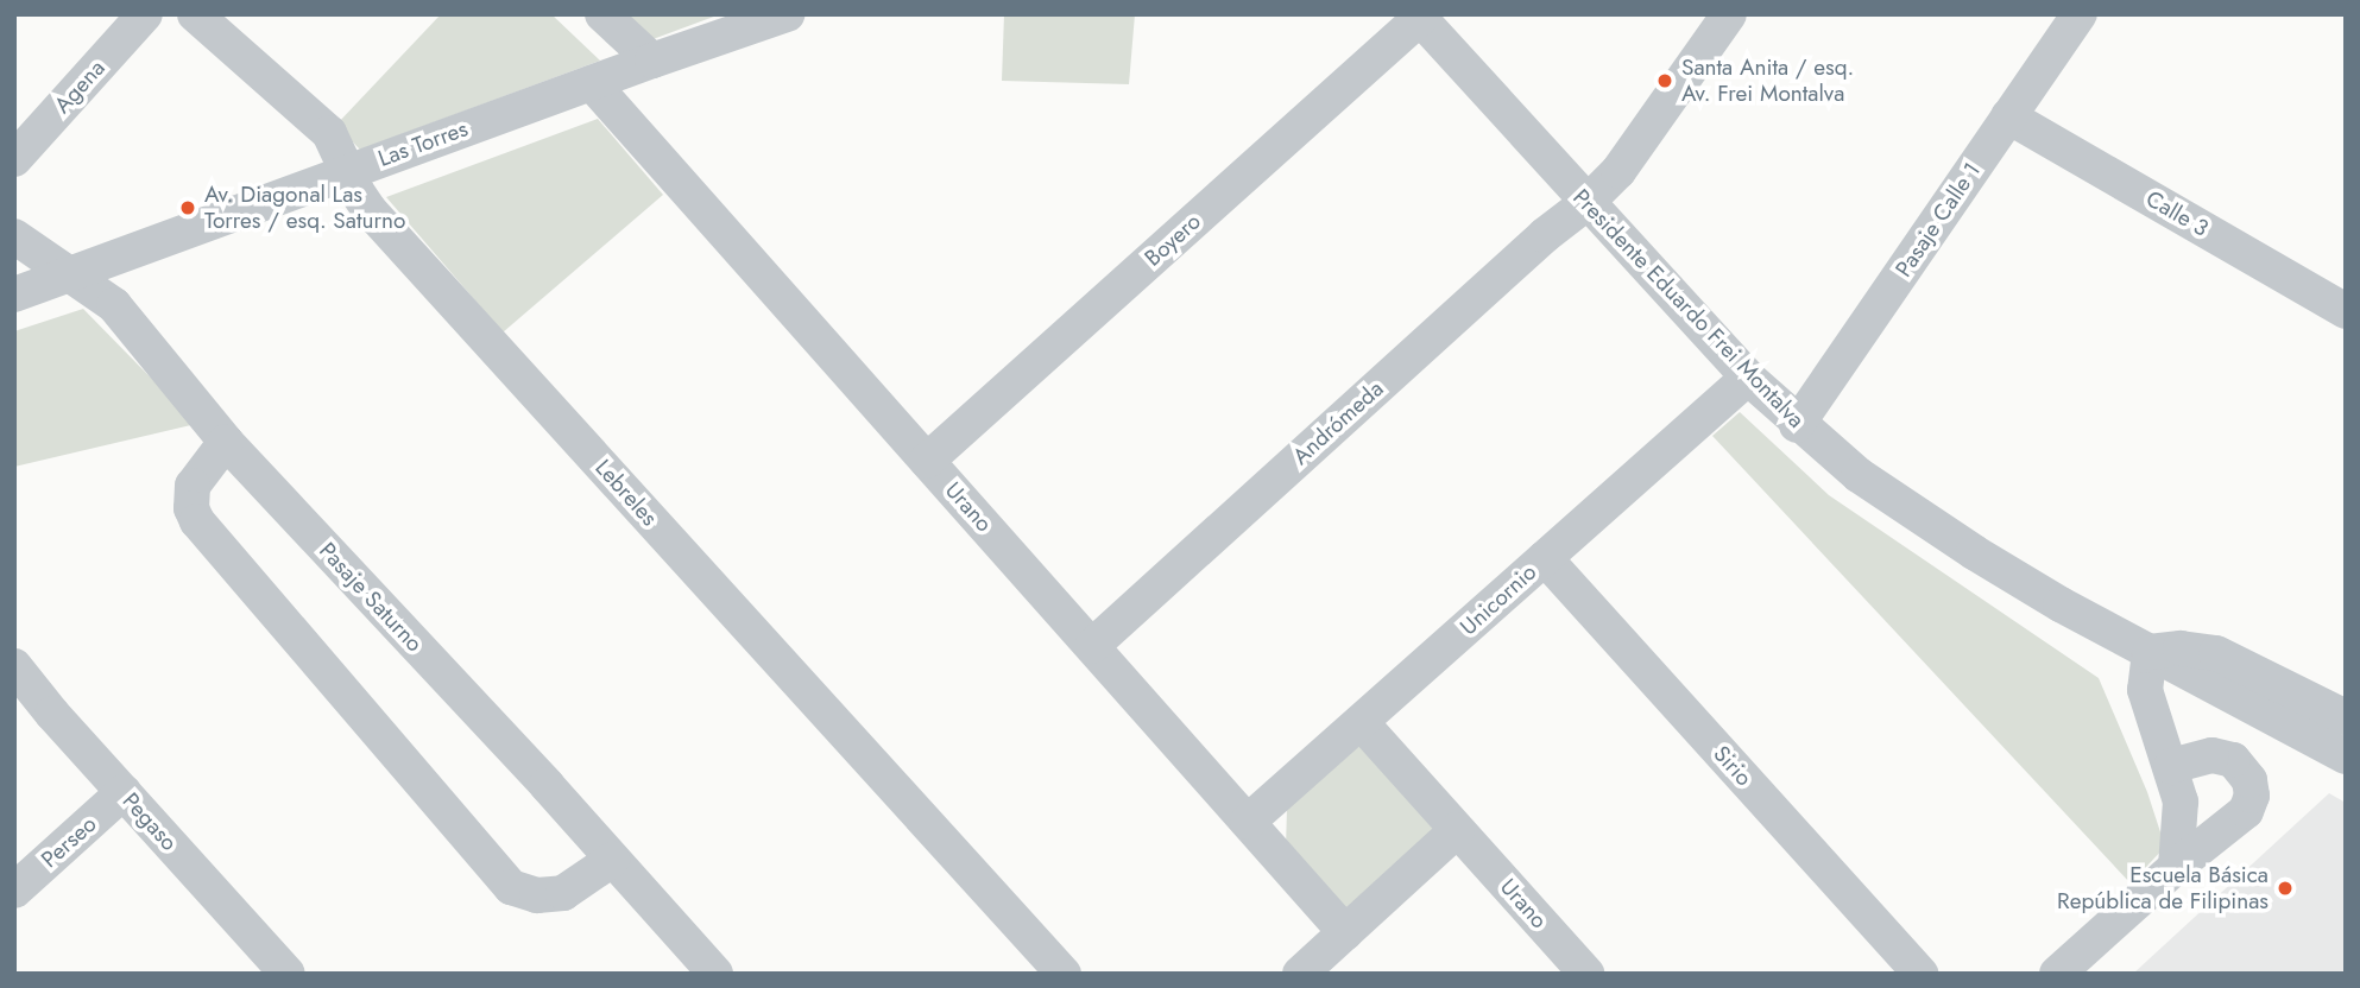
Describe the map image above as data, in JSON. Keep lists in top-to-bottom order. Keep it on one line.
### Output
{"streets":{"street":["Agena","Las Torres","Calle 3","Pasaje Calle 1","Boyero","Presidente Eduardo Frei Montalva","Andrómeda","Lebreles","Urano","Pasaje Saturno","Unicornio","Sirio","Pegaso","Perseo"]},"crossings":[["Las Torres","Lebreles"],["Las Torres","Urano"],["Las Torres","Pasaje Saturno"],["Calle 3","Pasaje Calle 1"],["Pasaje Calle 1","Presidente Eduardo Frei Montalva"],["Boyero","Presidente Eduardo Frei Montalva"],["Boyero","Urano"],["Presidente Eduardo Frei Montalva","Andrómeda"],["Presidente Eduardo Frei Montalva","Unicornio"],["Andrómeda","Urano"],["Urano","Unicornio"],["Unicornio","Sirio"],["Pegaso","Perseo"]],"places":["Santa Anita / esq. Av. Frei Montalva","Av. Diagonal Las Torres / esq. Saturno","Escuela Básica República de Filipinas"]}
